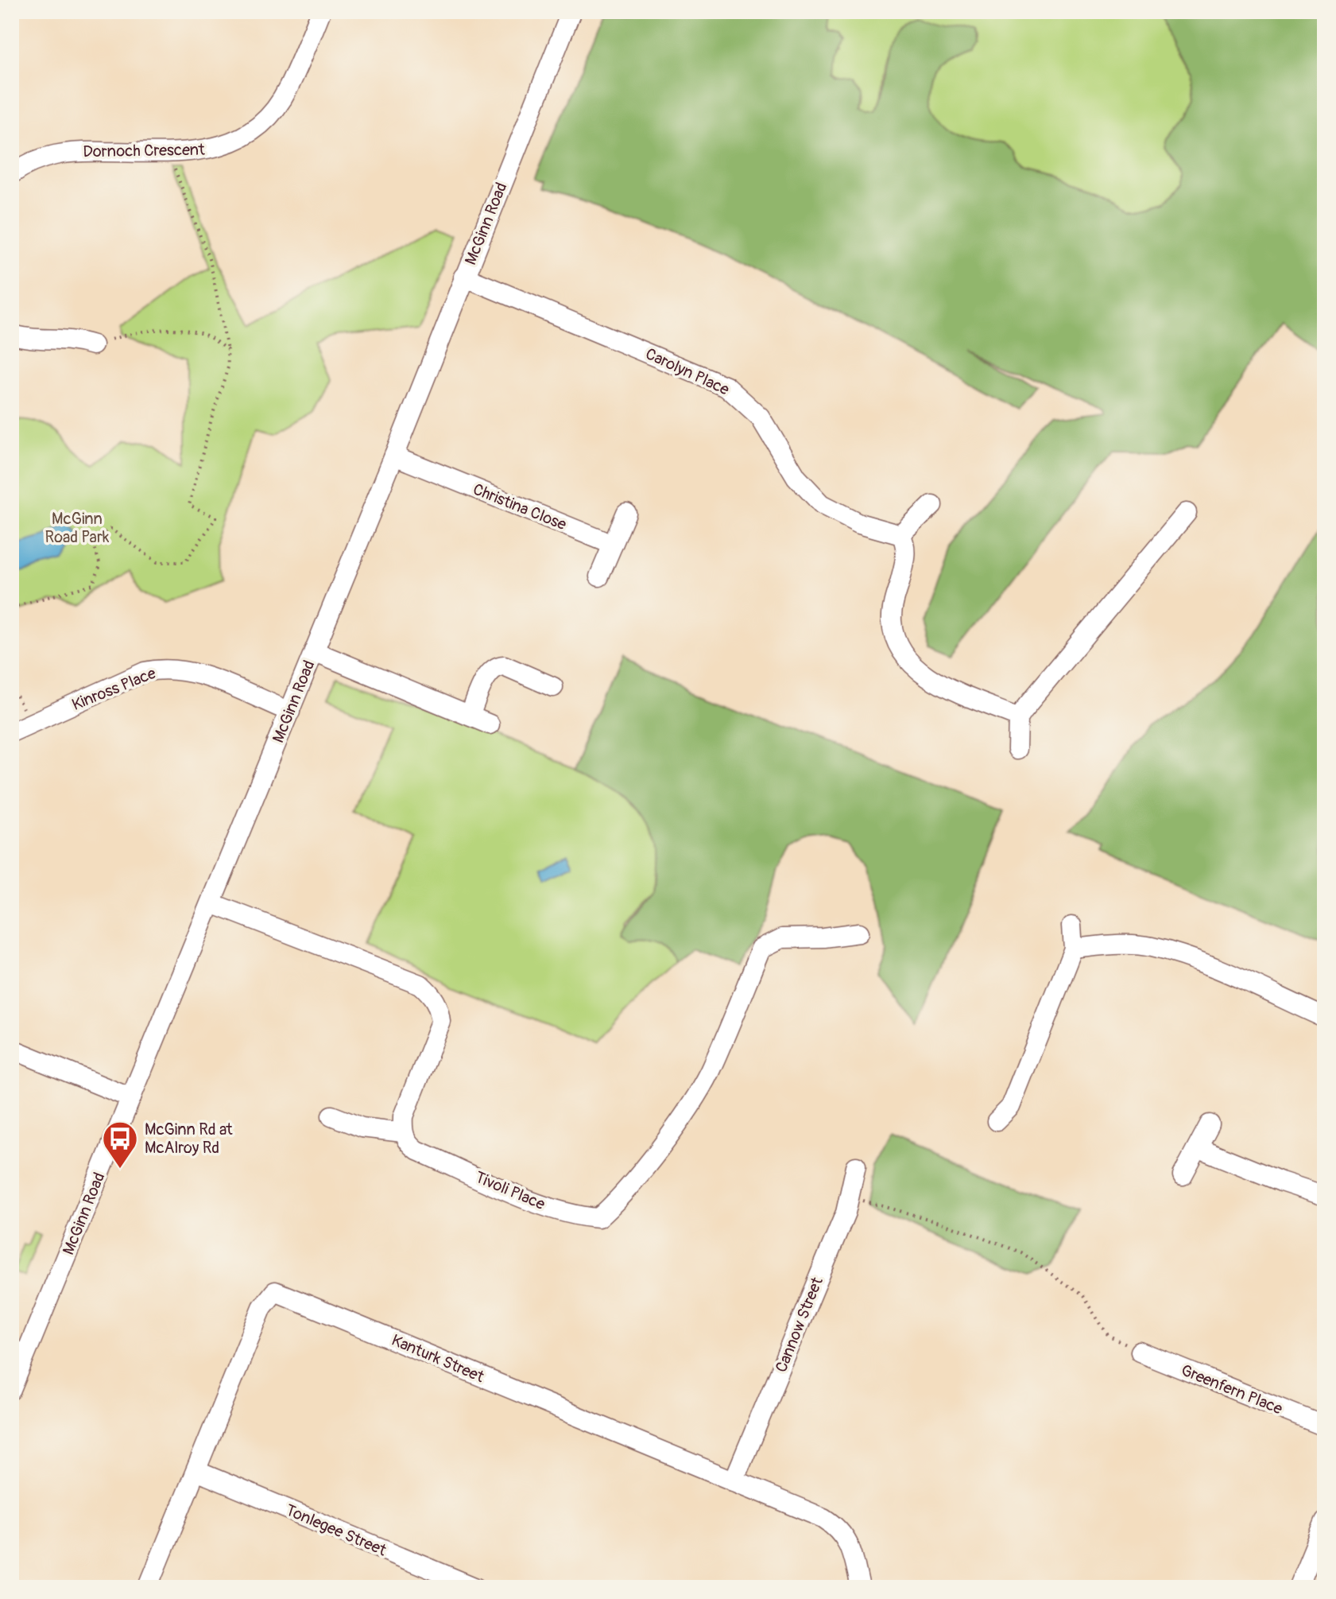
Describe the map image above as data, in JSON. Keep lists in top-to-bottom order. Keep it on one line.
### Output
{"streets":{"street":["Dornoch Crescent","McGinn Road","Carolyn Place","Christina Close","Kinross Place","Tivoli Place","Cannow Street","Kanturk Street","Greenfern Place","Tonlegee Street"]},"crossings":[["McGinn Road","Carolyn Place"],["McGinn Road","Christina Close"],["McGinn Road","Kinross Place"],["Cannow Street","Kanturk Street"],["Kanturk Street","Tonlegee Street"]],"parks":["McGinn Road Park"],"places":{"bus stop":["McGinn Rd at McAlroy Rd"]}}
